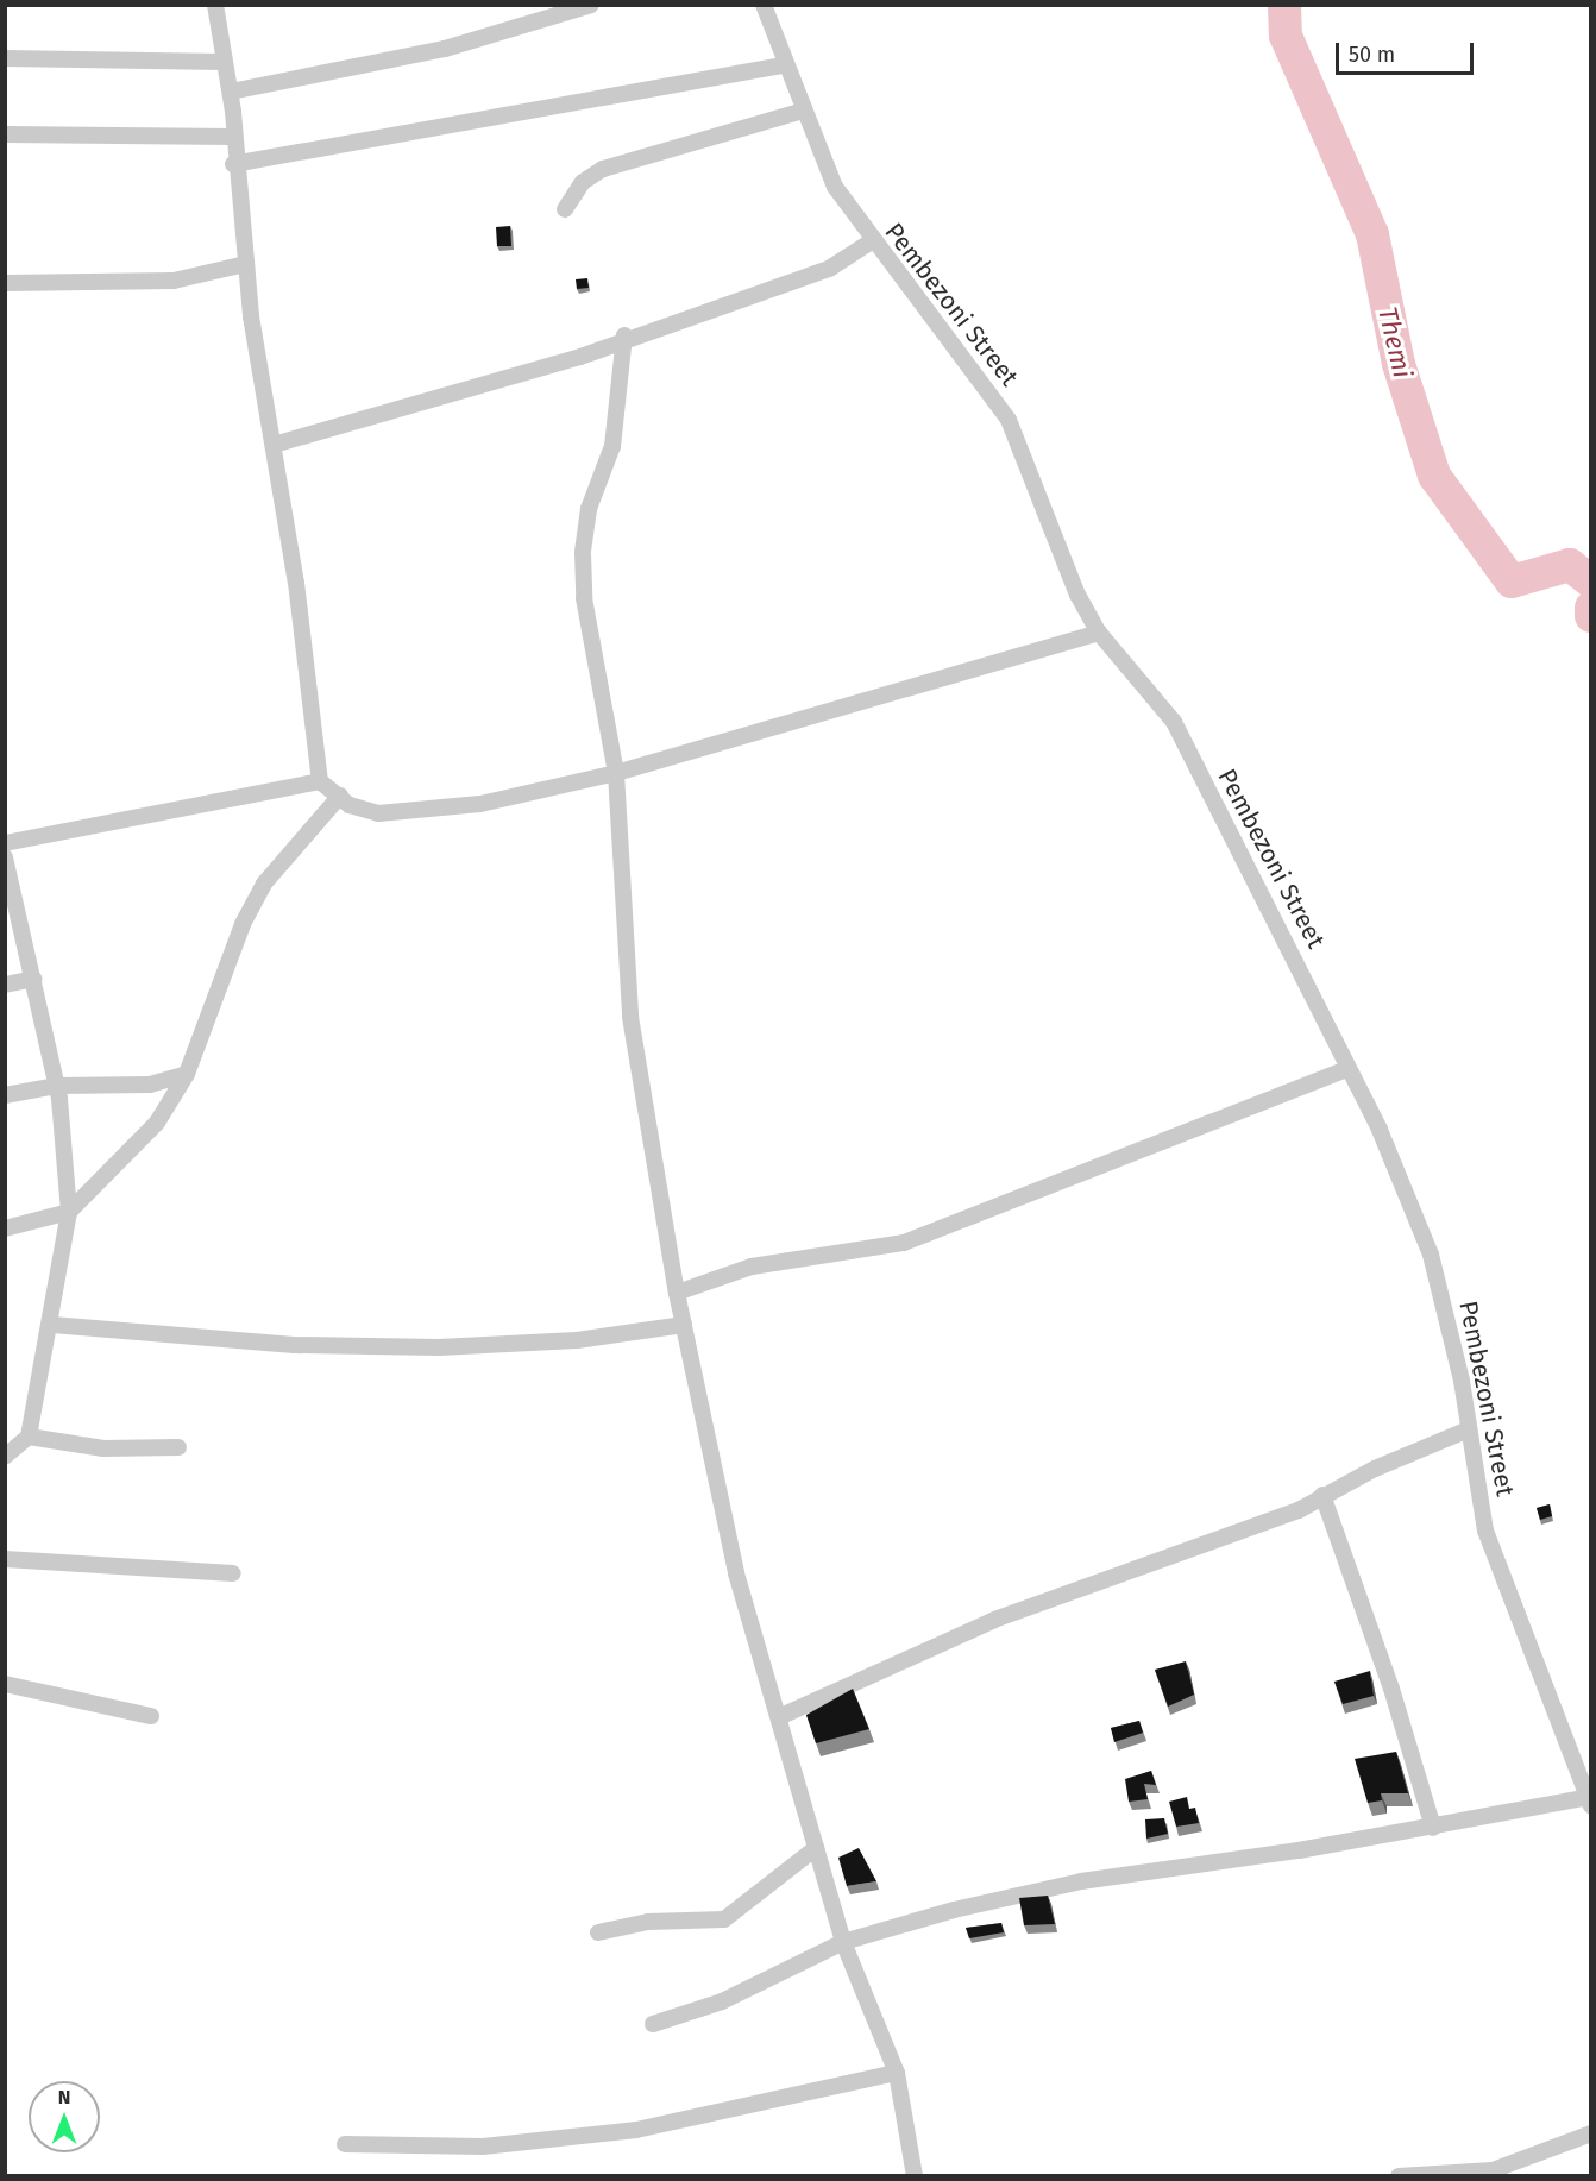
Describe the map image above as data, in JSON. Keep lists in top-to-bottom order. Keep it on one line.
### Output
{"streets":{"street":["Pembezoni Street"]},"water":["Themi"],"scale_bar":"50 m","north":"top"}
